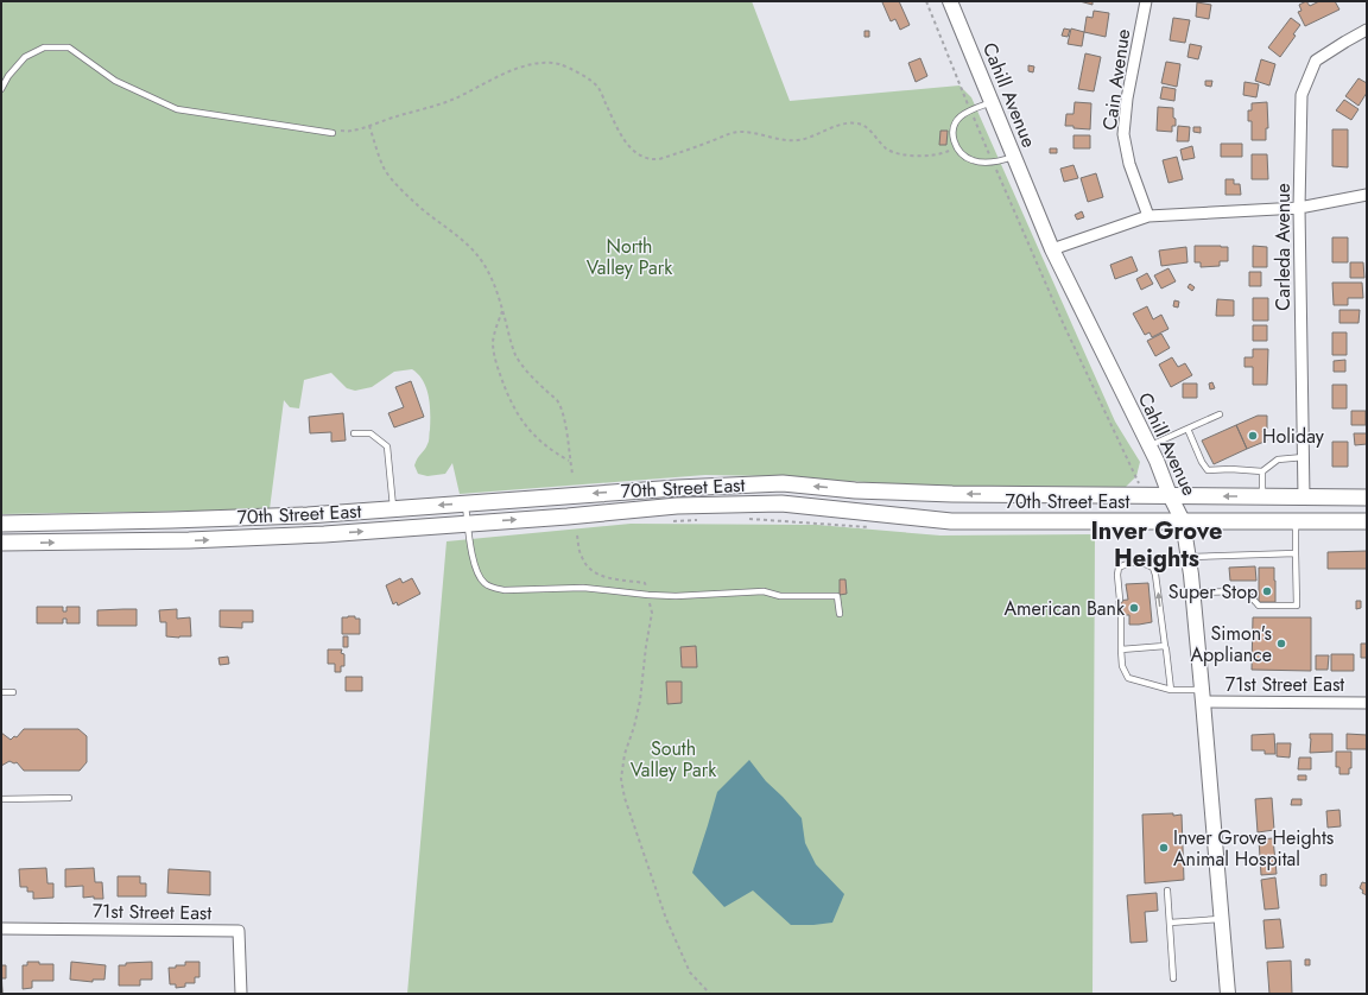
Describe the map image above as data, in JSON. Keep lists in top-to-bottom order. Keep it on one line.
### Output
{"streets":{"main road":["70th Street East"],"street":["Cain Avenue","Cahill Avenue","Carleda Avenue","71st Street East"]},"crossings":[["Cahill Avenue","70th Street East"],["Cahill Avenue","71st Street East"],["Carleda Avenue","70th Street East"]],"districts":["Inver Grove Heights"],"parks":["North Valley Park","South Valley Park"],"places":["Holiday","Super Stop","American Bank","Simon's Appliance","Inver Grove Heights Animal Hospital"]}
